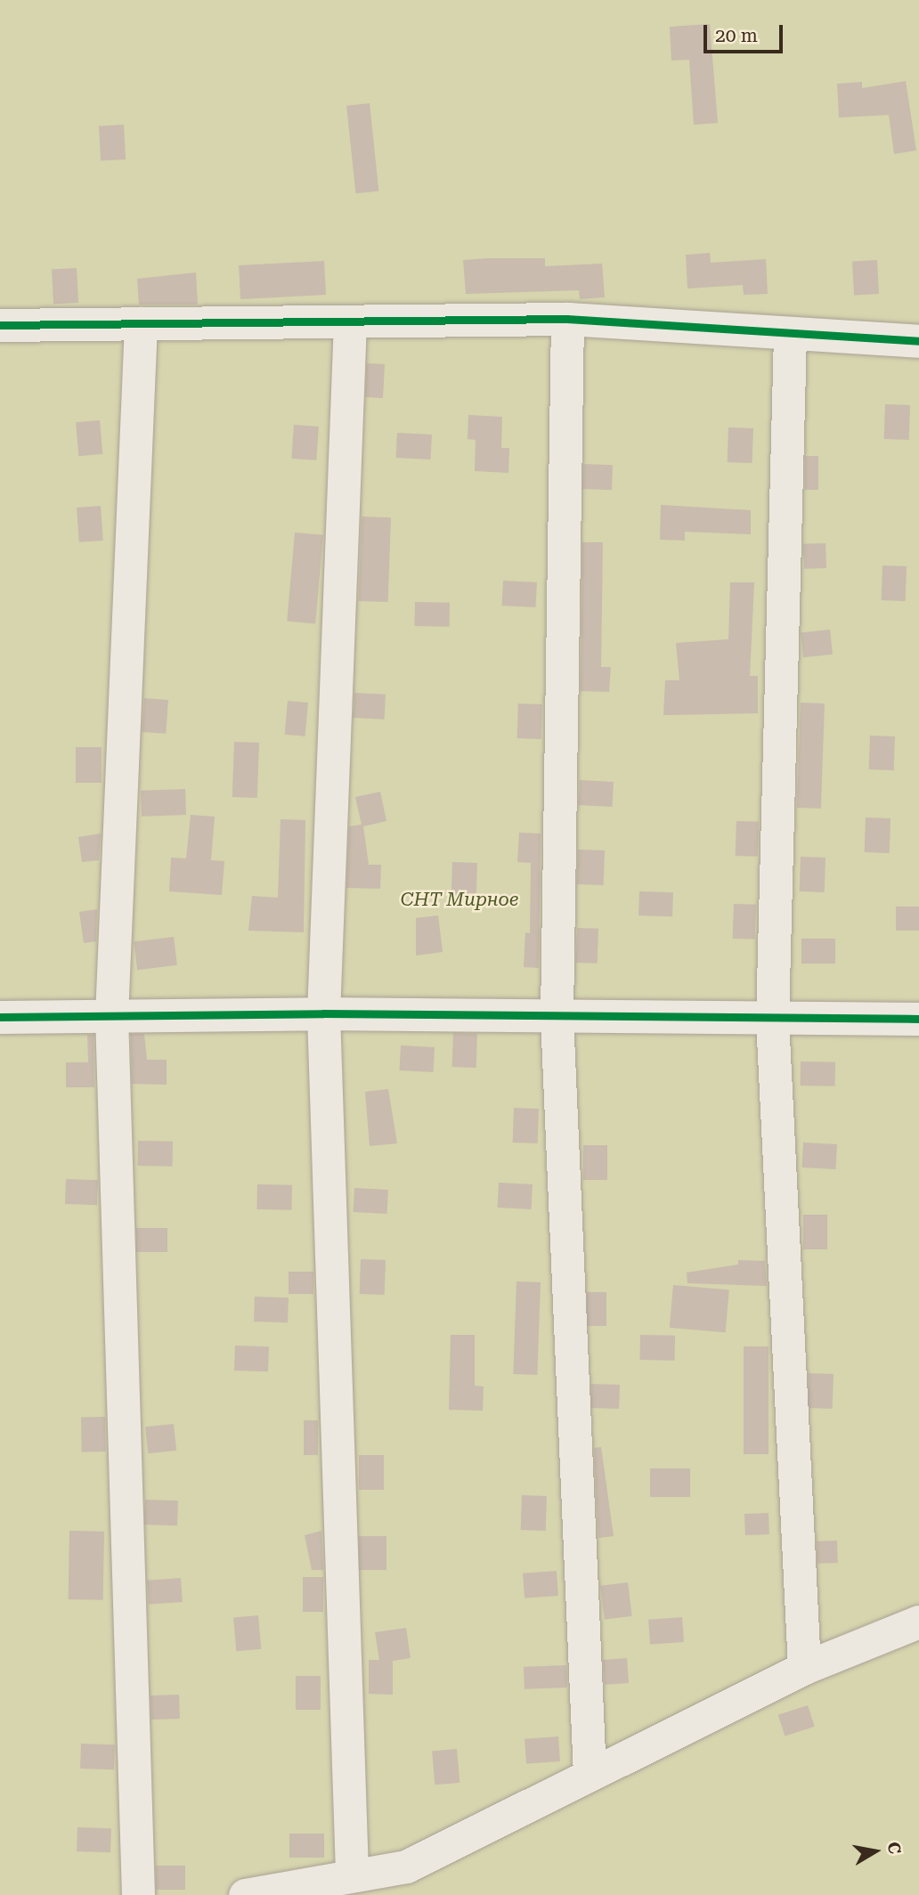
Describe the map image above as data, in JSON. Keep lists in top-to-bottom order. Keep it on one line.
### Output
{"parks":["СНТ Мирное"],"scale_bar":"20 m","north":"right"}
